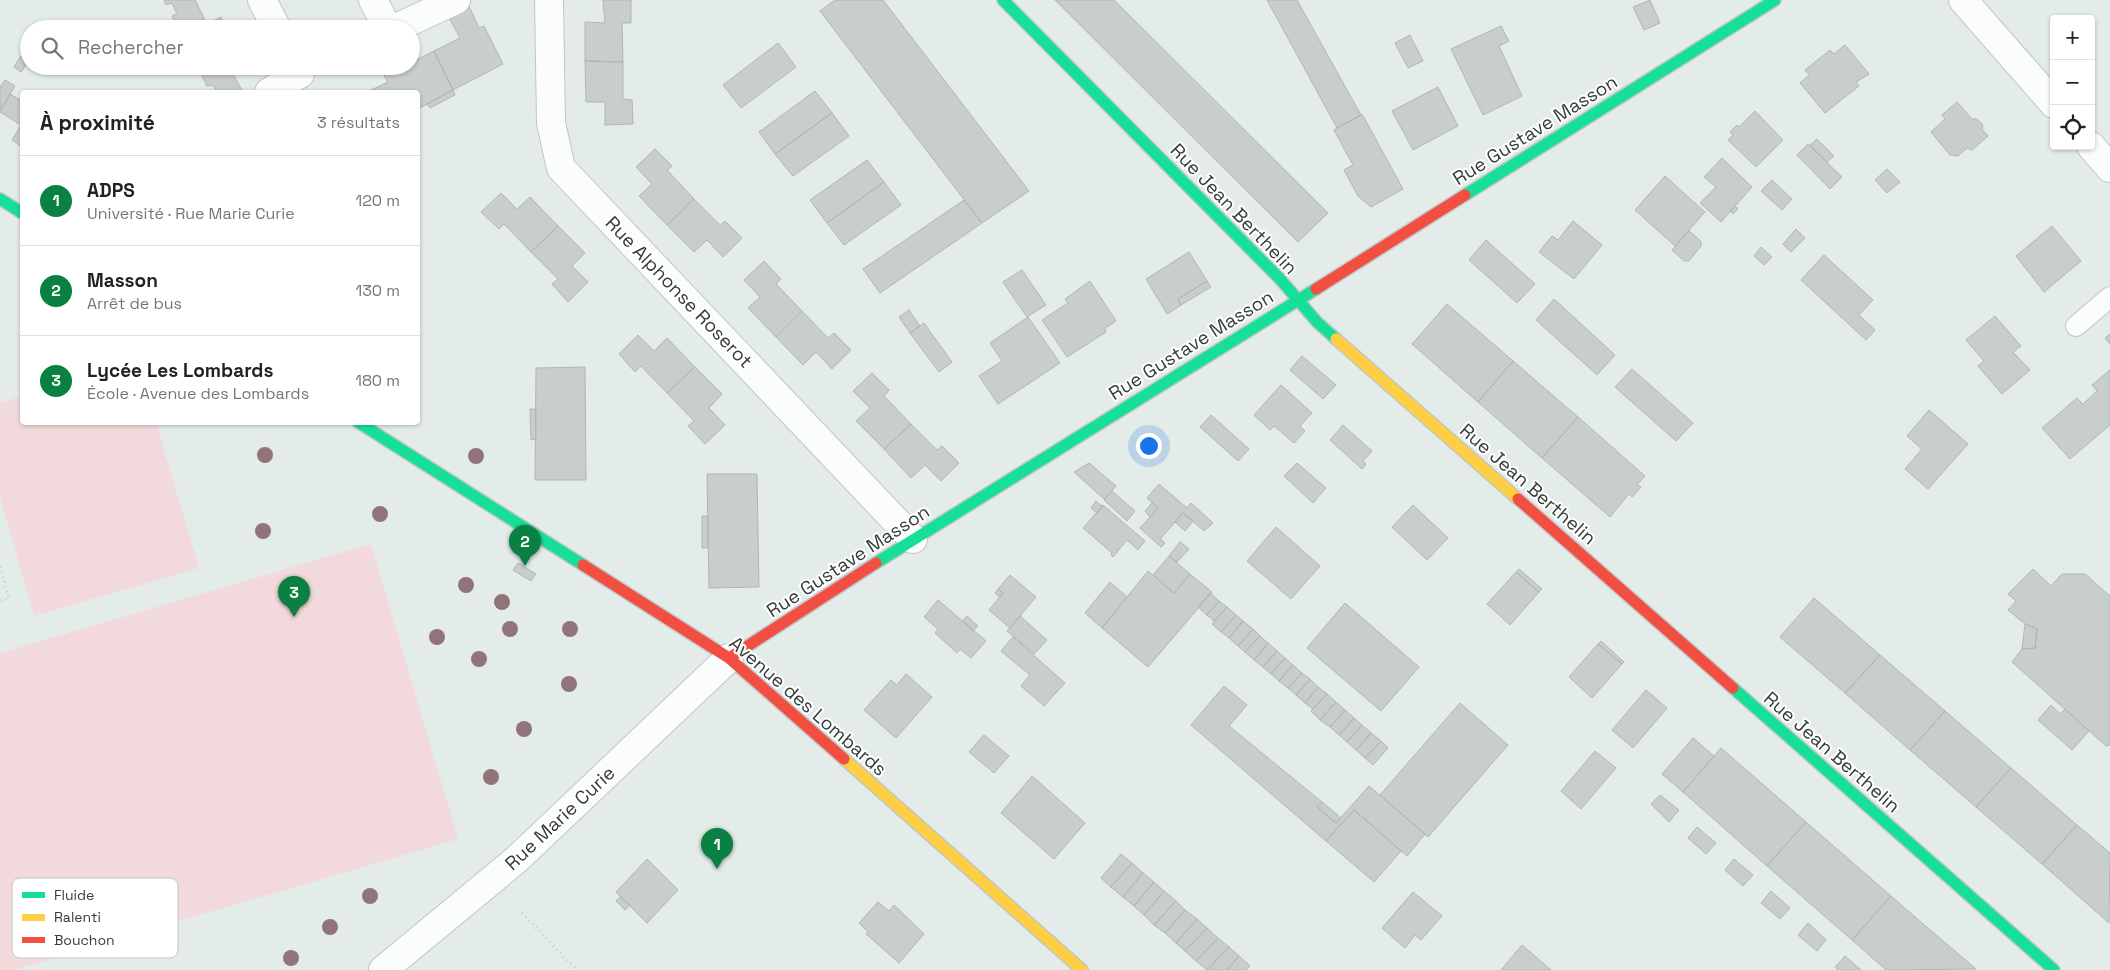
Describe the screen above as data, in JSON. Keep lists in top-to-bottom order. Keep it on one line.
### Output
{"streets":{"street":["Rue Gustave Masson","Rue Jean Berthelin","Rue Alphonse Roserot","Avenue des Lombards","Rue Marie Curie"]},"crossings":[["Rue Gustave Masson","Rue Jean Berthelin"],["Rue Gustave Masson","Rue Alphonse Roserot"],["Rue Gustave Masson","Avenue des Lombards"],["Rue Gustave Masson","Rue Marie Curie"],["Avenue des Lombards","Rue Marie Curie"]],"legend":["Fluide","Ralenti","Bouchon"],"page":{"map_buttons":["+","−"],"search":"Rechercher","heading":["À proximité","3 résultats"],"list":[{"mark":"1","name":"ADPS","note":"Université · Rue Marie Curie","value":"120 m"},{"mark":"2","name":"Masson","note":"Arrêt de bus","value":"130 m"},{"mark":"3","name":"Lycée Les Lombards","note":"École · Avenue des Lombards","value":"180 m"}],"pins":["2","3","1"]}}
